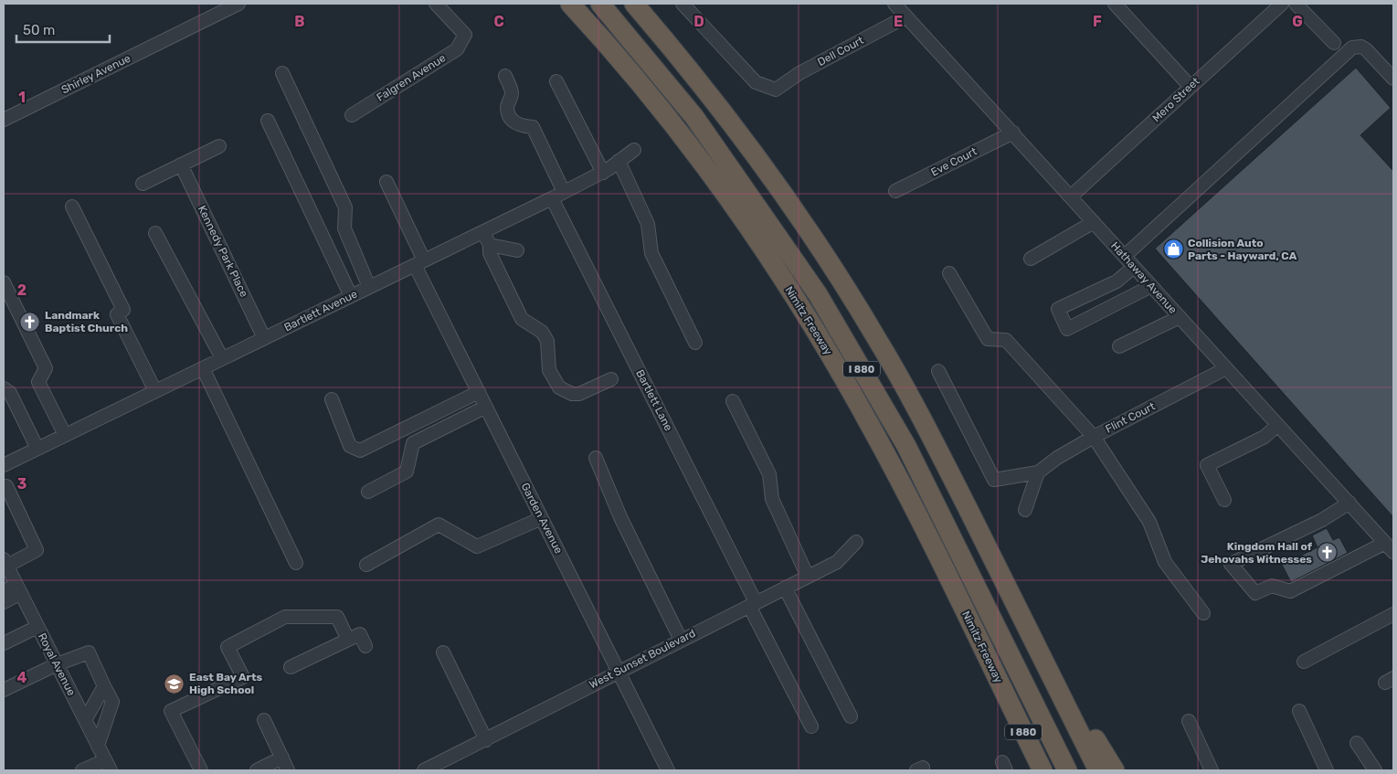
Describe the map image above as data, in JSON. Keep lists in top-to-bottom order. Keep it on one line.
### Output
{"streets":{"highway":["Nimitz Freeway","I 880"],"street":["Dell Court","Shirley Avenue","Falgren Avenue","Mero Street","Eve Court","Kennedy Park Place","Hathaway Avenue","Bartlett Avenue","Bartlett Lane","Flint Court","Garden Avenue","West Sunset Boulevard","Royal Avenue"]},"crossings":[["Dell Court","Hathaway Avenue"],["Mero Street","Hathaway Avenue"],["Eve Court","Hathaway Avenue"],["Kennedy Park Place","Bartlett Avenue"],["Hathaway Avenue","Flint Court"],["Bartlett Avenue","Bartlett Lane"],["Bartlett Avenue","Garden Avenue"],["Bartlett Lane","West Sunset Boulevard"],["Garden Avenue","West Sunset Boulevard"]],"places":{"shop":["Collision Auto Parts - Hayward, CA"],"church":["Landmark Baptist Church","Kingdom Hall of Jehovahs Witnesses"],"school or university":["East Bay Arts High School"]},"scale_bar":"50 m","grid":{"columns":["B","C","D","E","F","G"],"rows":["1","2","3","4"]}}
